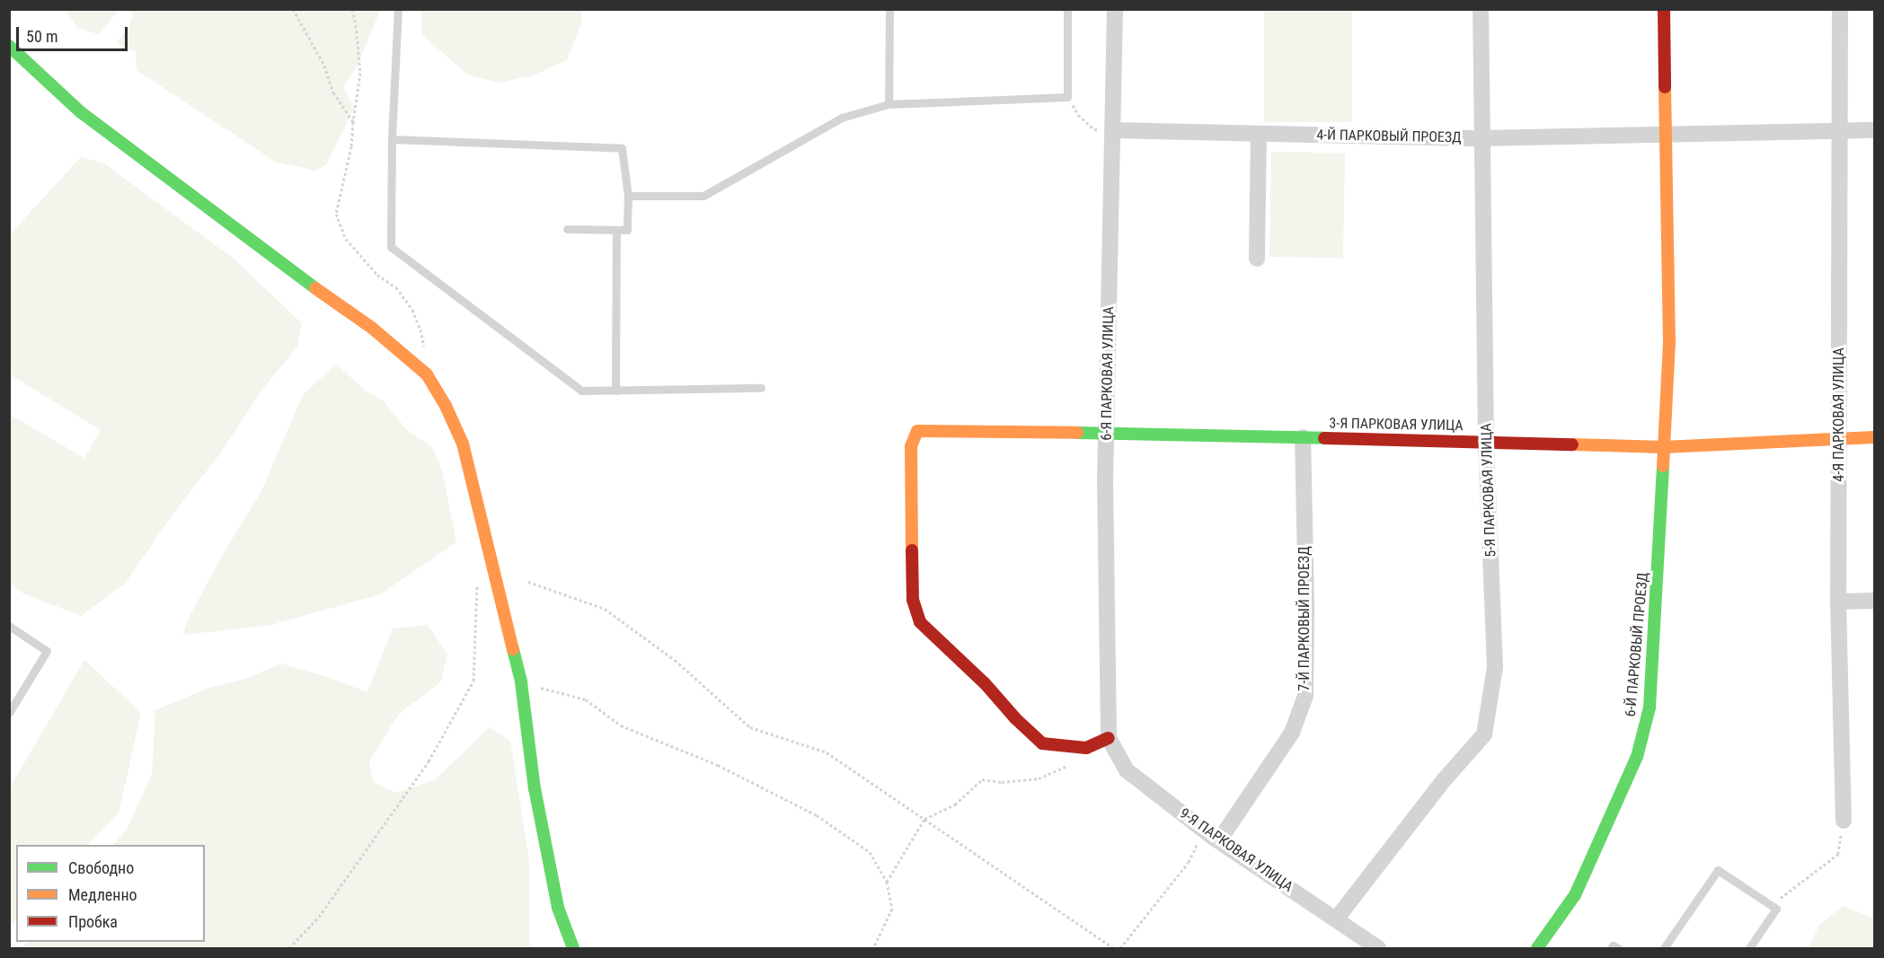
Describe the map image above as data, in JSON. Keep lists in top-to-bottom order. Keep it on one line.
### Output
{"streets":{"street":["4-Й ПАРКОВЫЙ ПРОЕЗД","6-Я ПАРКОВАЯ УЛИЦА","4-Я ПАРКОВАЯ УЛИЦА","3-Я ПАРКОВАЯ УЛИЦА","5-Я ПАРКОВАЯ УЛИЦА","7-Й ПАРКОВЫЙ ПРОЕЗД","6-Й ПАРКОВЫЙ ПРОЕЗД","9-Я ПАРКОВАЯ УЛИЦА"]},"crossings":[["4-Й ПАРКОВЫЙ ПРОЕЗД","6-Я ПАРКОВАЯ УЛИЦА"],["4-Й ПАРКОВЫЙ ПРОЕЗД","4-Я ПАРКОВАЯ УЛИЦА"],["4-Й ПАРКОВЫЙ ПРОЕЗД","5-Я ПАРКОВАЯ УЛИЦА"],["6-Я ПАРКОВАЯ УЛИЦА","3-Я ПАРКОВАЯ УЛИЦА"],["6-Я ПАРКОВАЯ УЛИЦА","9-Я ПАРКОВАЯ УЛИЦА"],["4-Я ПАРКОВАЯ УЛИЦА","3-Я ПАРКОВАЯ УЛИЦА"],["3-Я ПАРКОВАЯ УЛИЦА","5-Я ПАРКОВАЯ УЛИЦА"],["3-Я ПАРКОВАЯ УЛИЦА","7-Й ПАРКОВЫЙ ПРОЕЗД"],["3-Я ПАРКОВАЯ УЛИЦА","6-Й ПАРКОВЫЙ ПРОЕЗД"],["5-Я ПАРКОВАЯ УЛИЦА","9-Я ПАРКОВАЯ УЛИЦА"],["7-Й ПАРКОВЫЙ ПРОЕЗД","9-Я ПАРКОВАЯ УЛИЦА"]],"legend":["Свободно","Медленно","Пробка"],"scale_bar":"50 m"}
